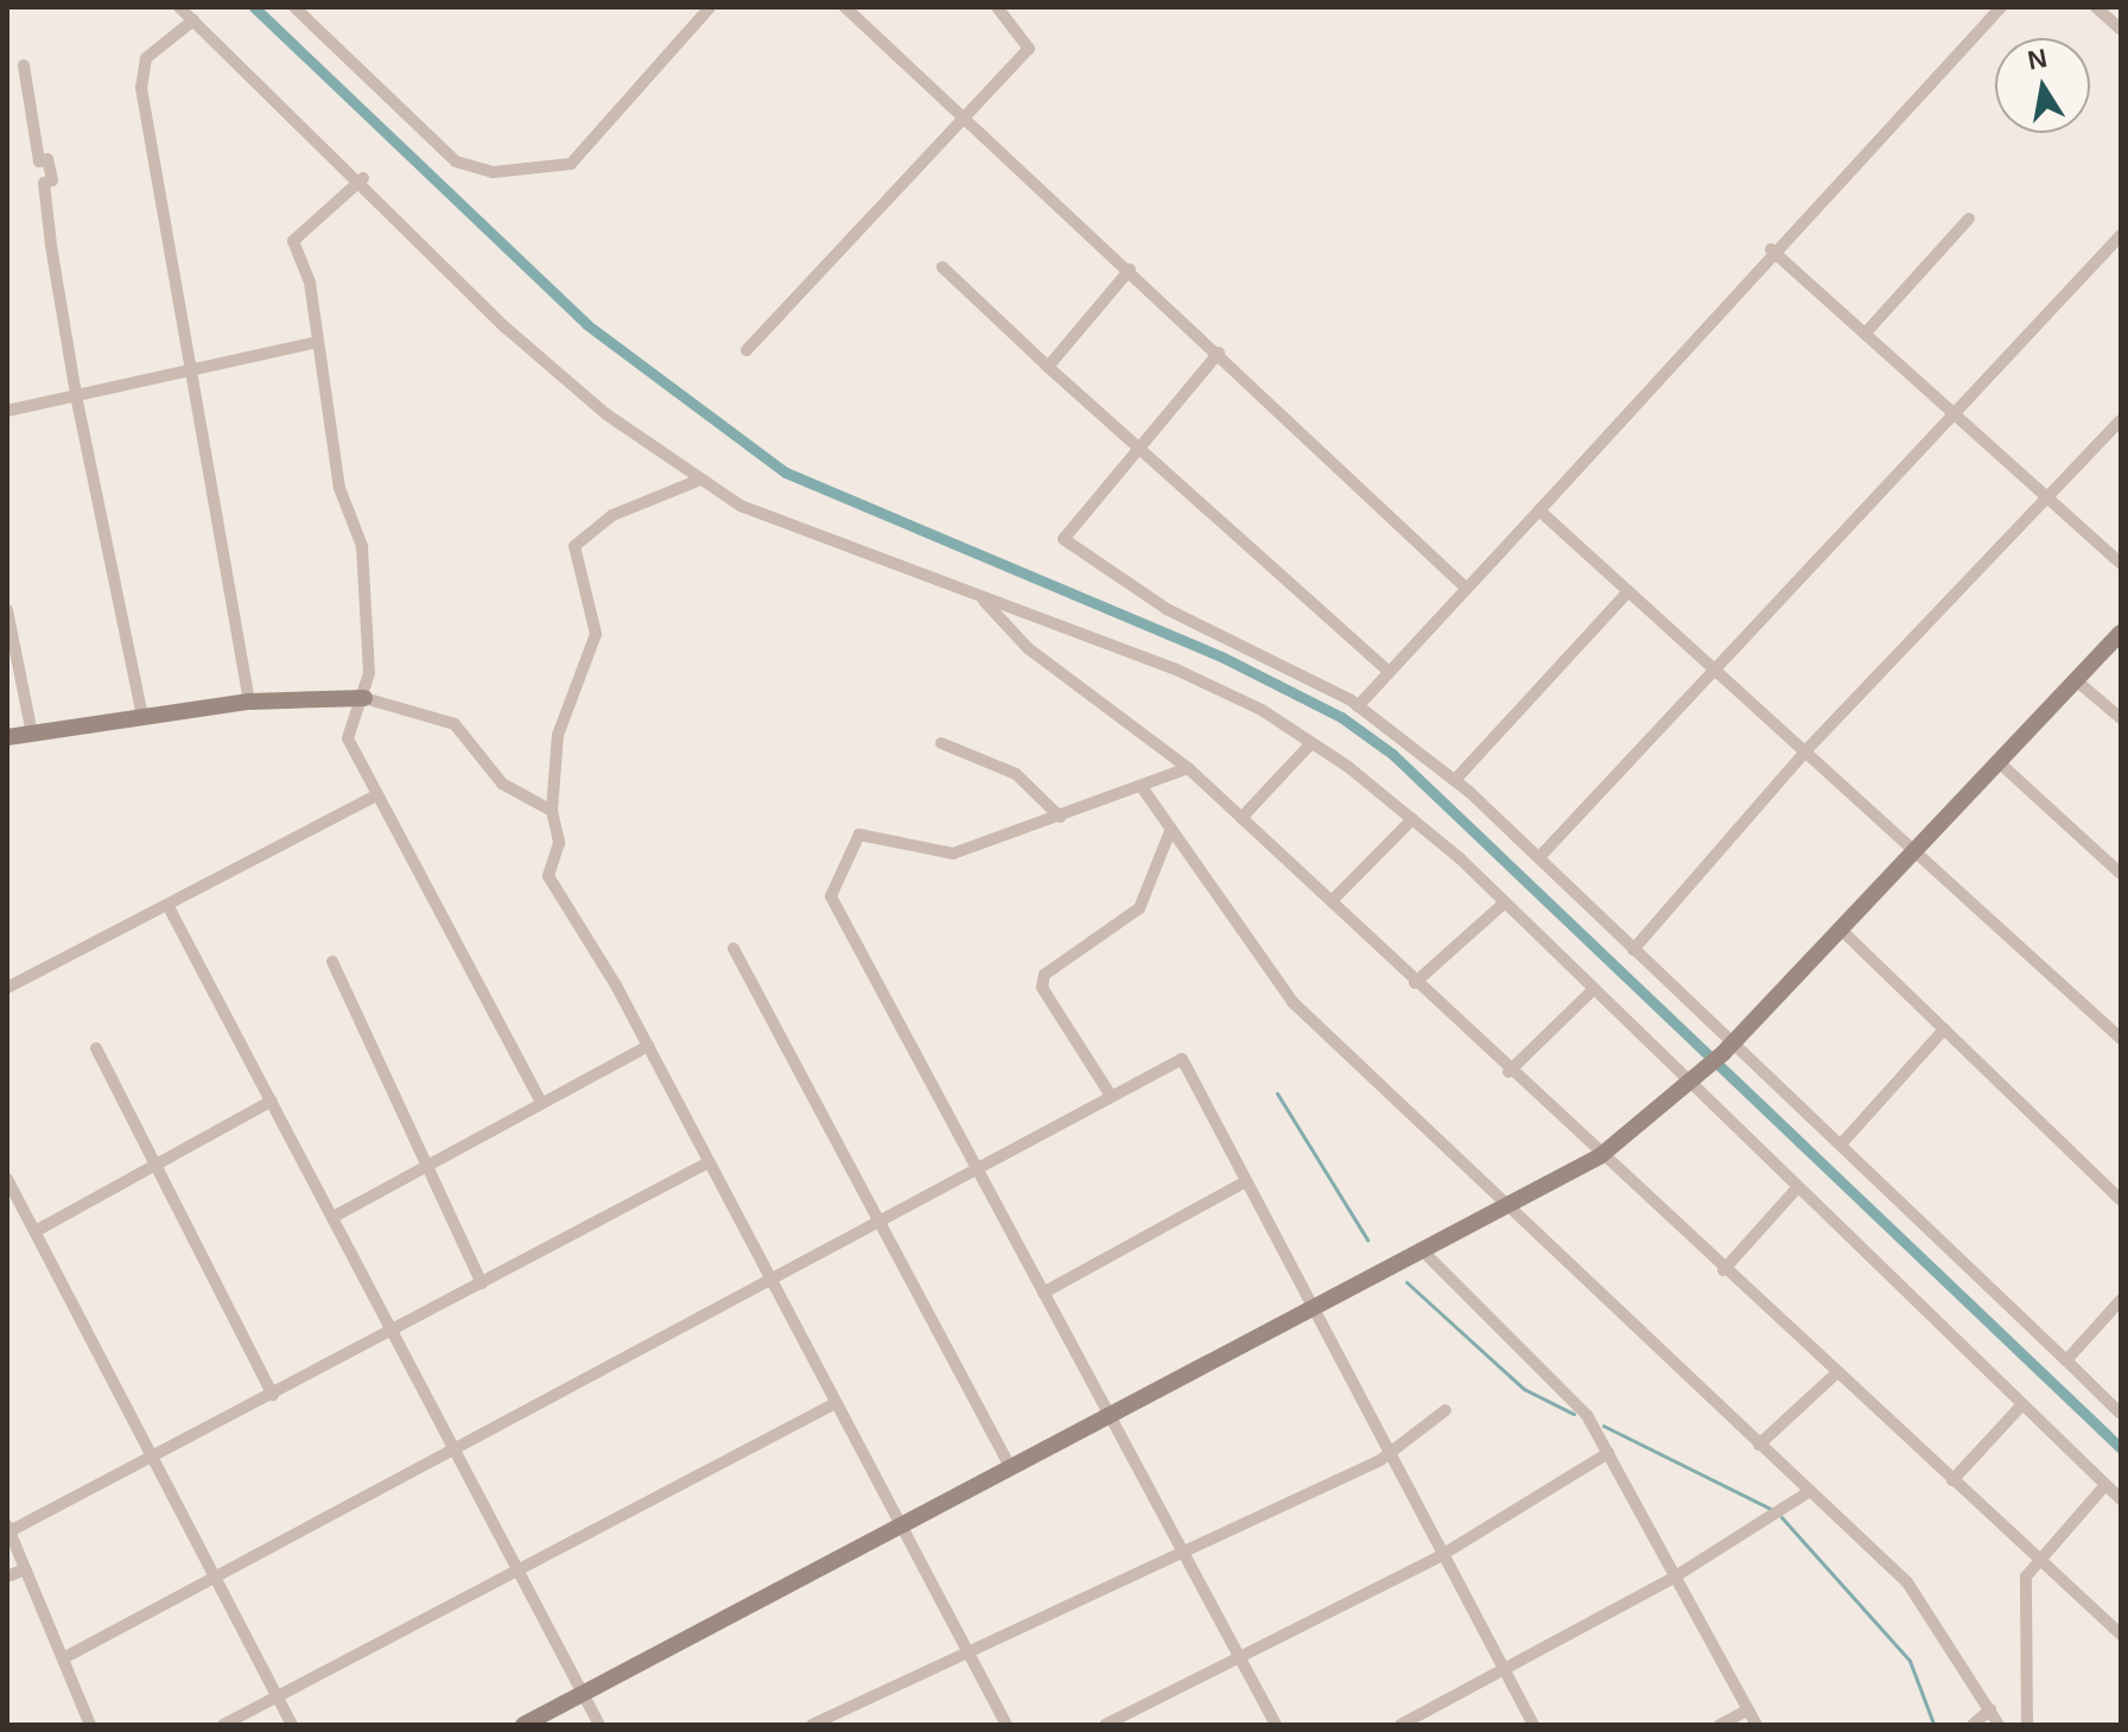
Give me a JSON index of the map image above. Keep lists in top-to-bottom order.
{
  "north": "top"
}
